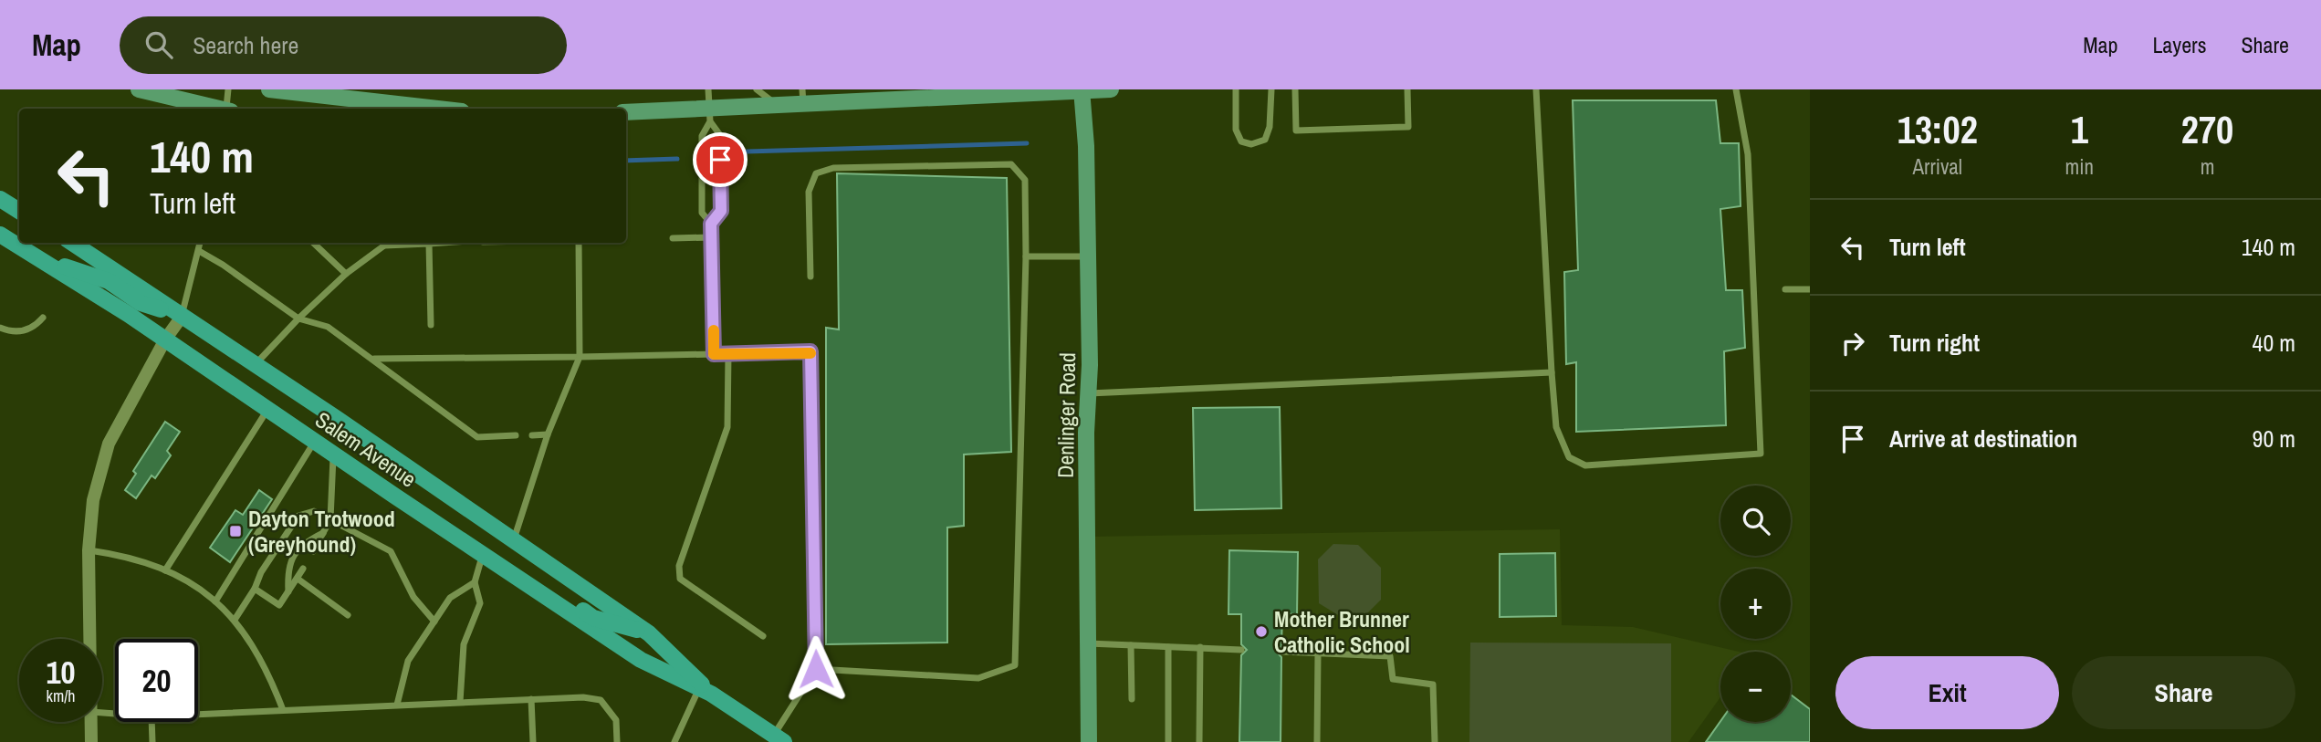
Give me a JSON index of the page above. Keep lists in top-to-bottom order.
{
  "streets": {
    "main road": ["Denlinger Road", "Salem Avenue"]
  },
  "places": {
    "transit": ["Dayton Trotwood (Greyhound)"],
    "other": ["Mother Brunner Catholic School"]
  },
  "page": {
    "header": "Map",
    "search": "Search here",
    "nav": ["Map", "Layers", "Share"],
    "eta": [
      "13:02",
      "Arrival",
      "1",
      "min",
      "270",
      "m"
    ],
    "turn": ["140 m", "Turn left"],
    "list": [
      {
        "name": "Turn left",
        "value": "140 m"
      },
      {
        "name": "Turn right",
        "value": "40 m"
      },
      {
        "name": "Arrive at destination",
        "value": "90 m"
      }
    ],
    "map_buttons": ["+", "−"],
    "speed": "10 km/h",
    "limit": "20",
    "buttons": ["Exit", "Share"]
  }
}
